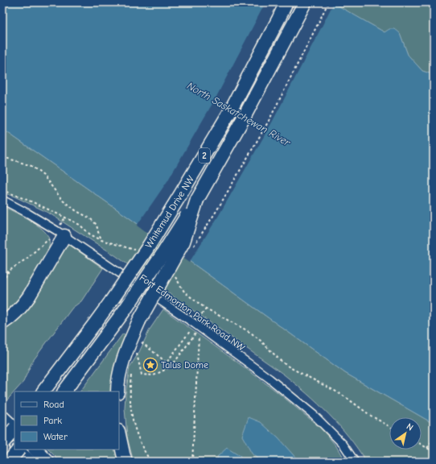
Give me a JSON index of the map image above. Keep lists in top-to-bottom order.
{
  "streets": {
    "highway": ["2", "Whitemud Drive NW"],
    "street": ["Fort Edmonton Park Road NW"]
  },
  "water": ["North Saskatchewan River"],
  "places": {
    "place": ["Talus Dome"]
  },
  "legend": ["Road", "Park", "Water"],
  "north": "top right"
}
